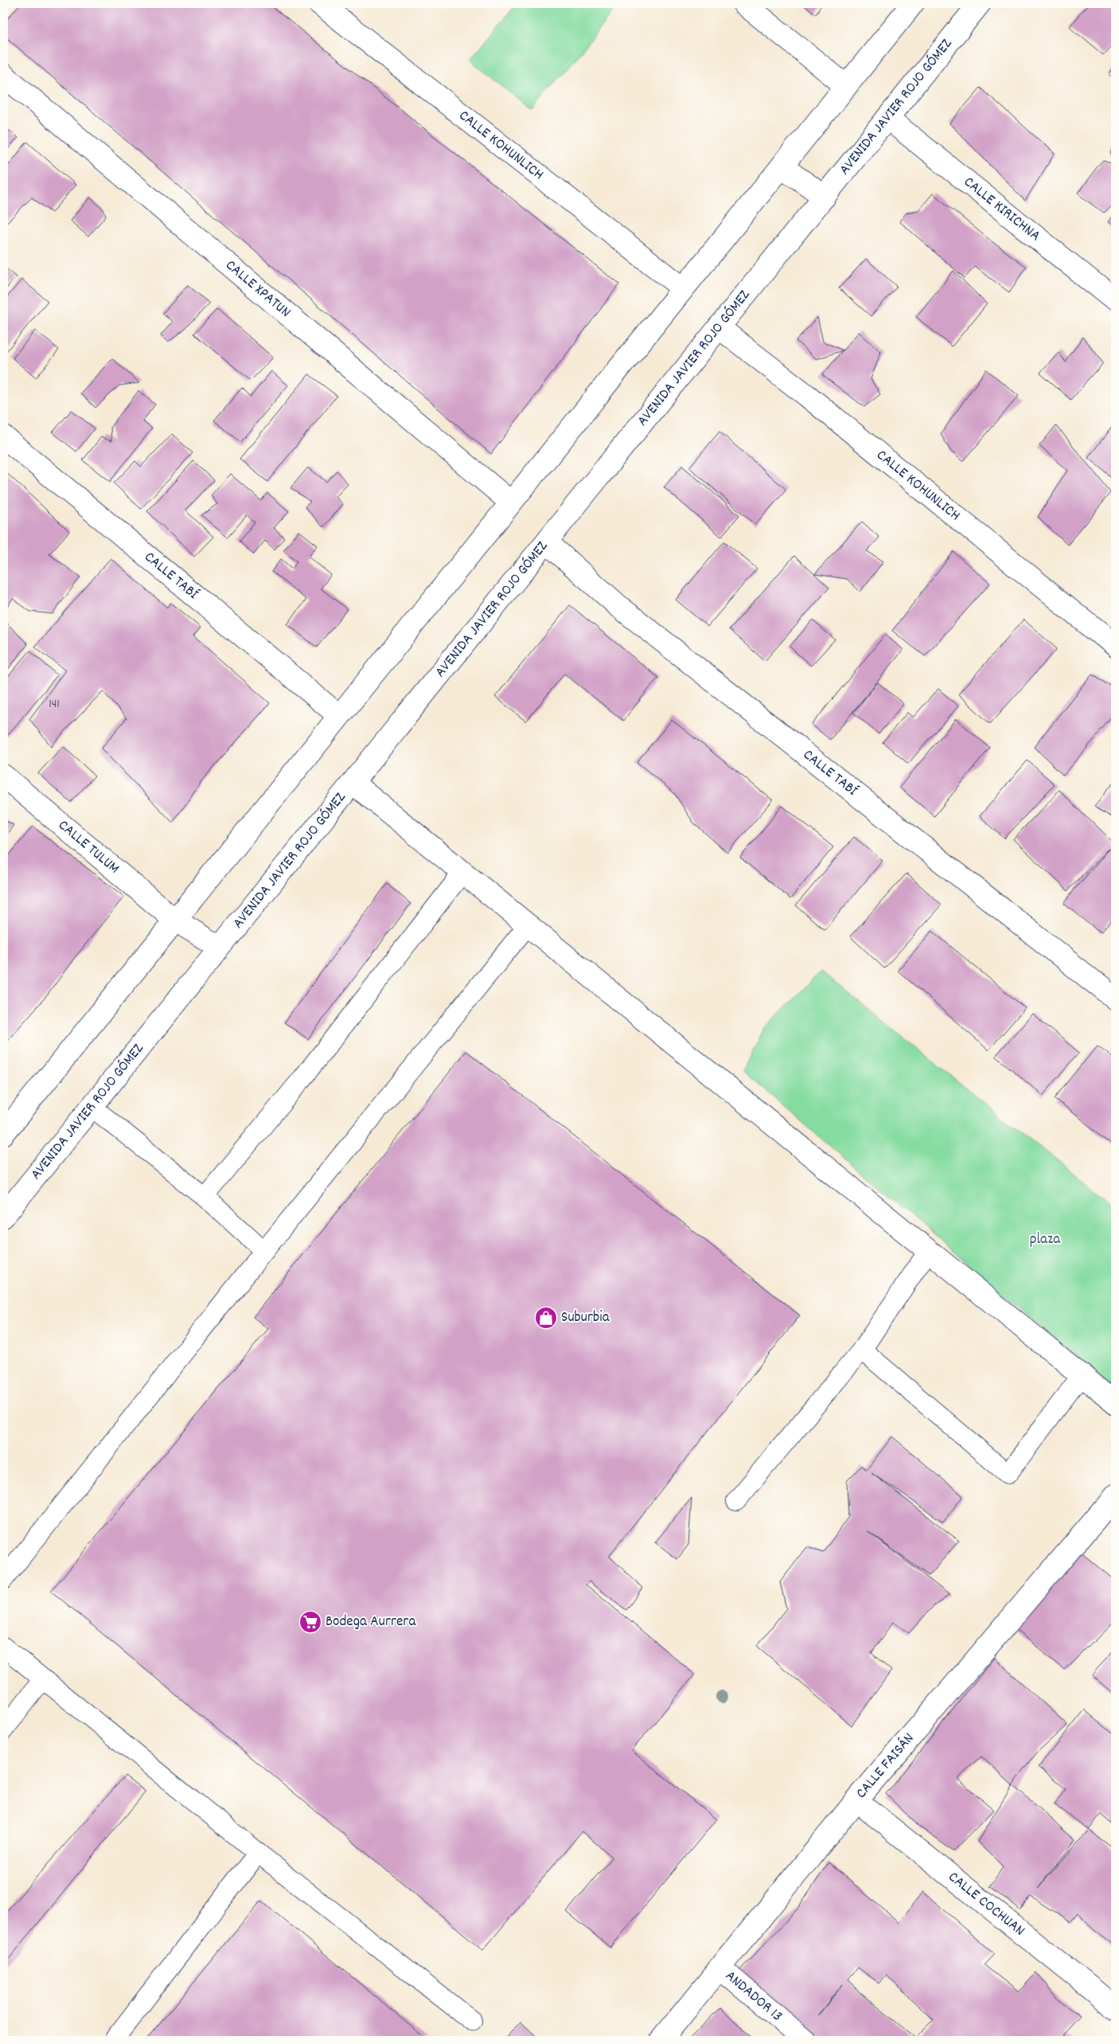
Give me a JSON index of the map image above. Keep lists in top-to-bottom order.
{
  "streets": {
    "street": [
      "AVENIDA JAVIER ROJO GÓMEZ",
      "CALLE KOHUNLICH",
      "CALLE KIRICHNA",
      "CALLE XPATUN",
      "CALLE TABÍ",
      "CALLE TULUM",
      "CALLE FAISÁN",
      "CALLE COCHUAN",
      "ANDADOR 13"
    ]
  },
  "crossings": [
    ["AVENIDA JAVIER ROJO GÓMEZ", "CALLE KOHUNLICH"],
    ["AVENIDA JAVIER ROJO GÓMEZ", "CALLE KIRICHNA"],
    ["AVENIDA JAVIER ROJO GÓMEZ", "CALLE TABÍ"],
    ["AVENIDA JAVIER ROJO GÓMEZ", "CALLE TULUM"],
    ["CALLE FAISÁN", "CALLE COCHUAN"],
    ["CALLE FAISÁN", "ANDADOR 13"]
  ],
  "parks": ["plaza"],
  "places": {
    "shop": ["Suburbia"],
    "supermarket": ["Bodega Aurrera"]
  },
  "house_numbers": ["141"]
}
